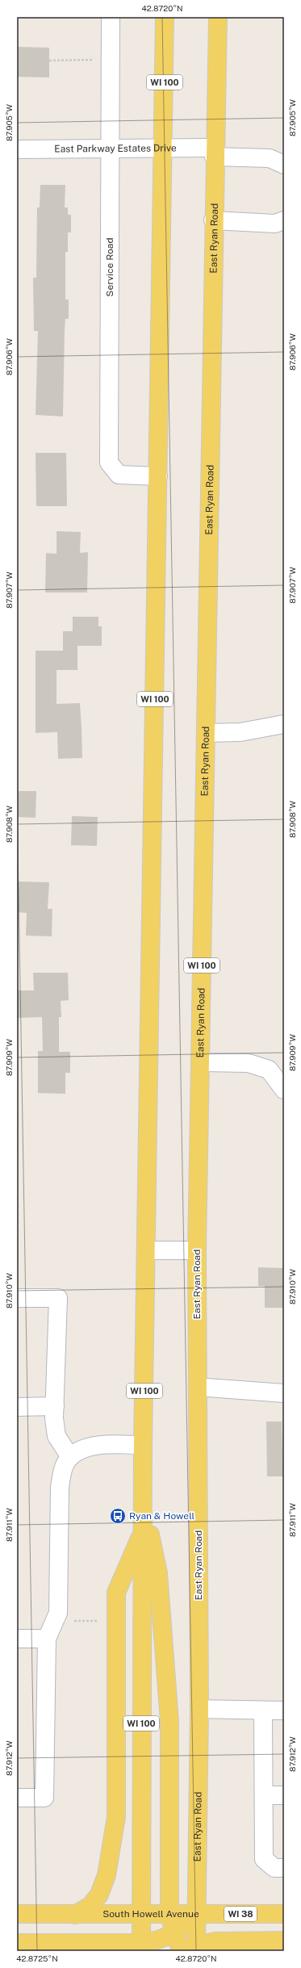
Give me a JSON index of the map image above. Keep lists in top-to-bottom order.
{
  "streets": {
    "main road": [
      "WI 100",
      "East Ryan Road",
      "WI 38",
      "South Howell Avenue"
    ],
    "street": ["East Parkway Estates Drive", "Service Road"]
  },
  "crossings": [
    ["WI 100", "East Parkway Estates Drive"],
    ["WI 100", "Service Road"],
    ["WI 100", "South Howell Avenue"],
    ["East Parkway Estates Drive", "East Ryan Road"],
    ["East Parkway Estates Drive", "Service Road"],
    ["East Ryan Road", "South Howell Avenue"]
  ],
  "places": {
    "bus stop": ["Ryan & Howell"]
  },
  "coordinates": [
    "42.8720°N",
    "87.905°W",
    "87.906°W",
    "87.907°W",
    "87.908°W",
    "87.909°W",
    "87.910°W",
    "87.911°W",
    "87.912°W",
    "42.8725°N"
  ]
}
